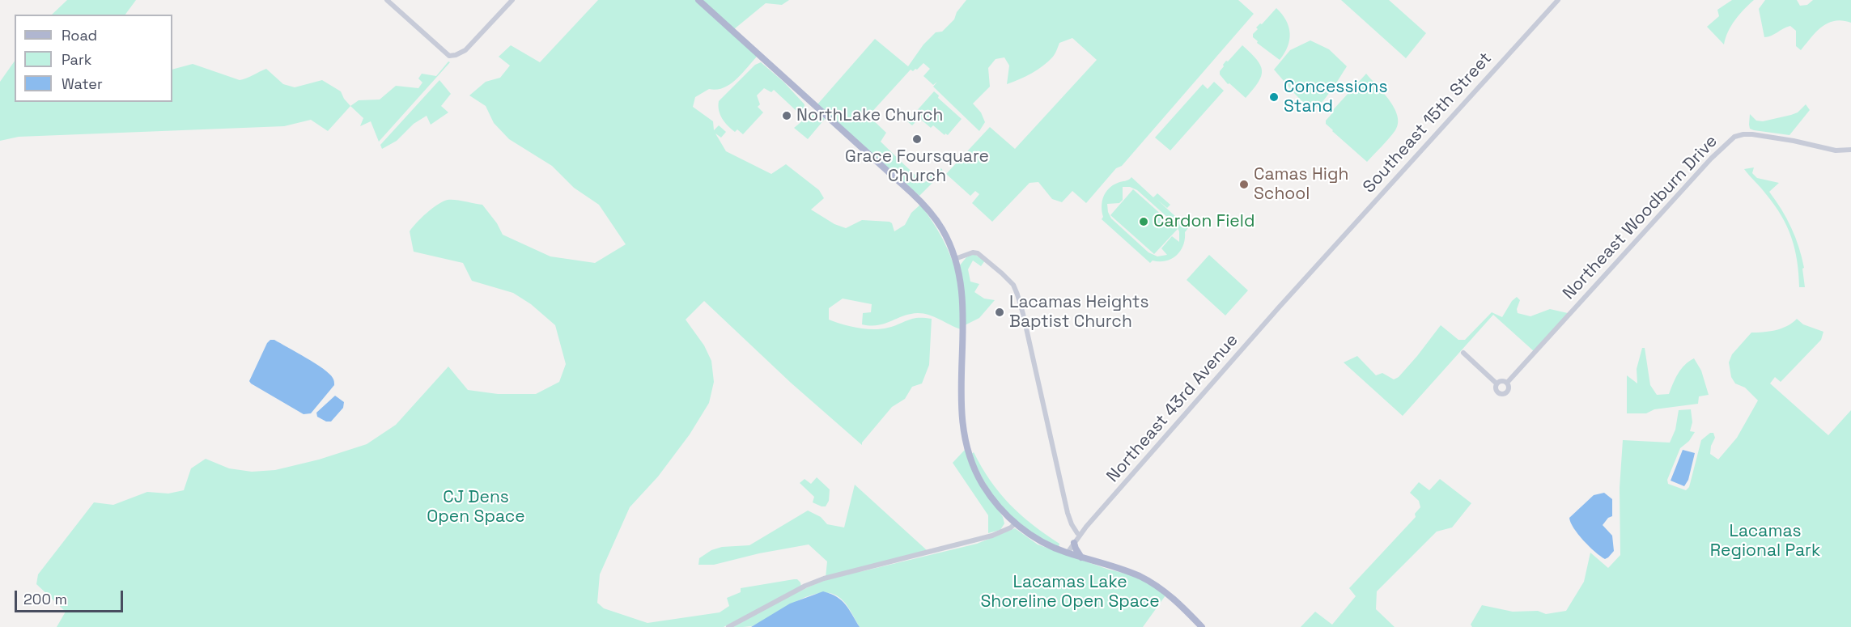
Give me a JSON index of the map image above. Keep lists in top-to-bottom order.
{
  "streets": {
    "street": ["Southeast 15th Street", "Northeast Woodburn Drive", "Northeast 43rd Avenue"]
  },
  "crossings": [
    ["Southeast 15th Street", "Northeast 43rd Avenue"]
  ],
  "parks": ["CJ Dens Open Space", "Lacamas Regional Park", "Lacamas Lake Shoreline Open Space"],
  "places": [
    "Concessions Stand",
    "NorthLake Church",
    "Grace Foursquare Church",
    "Camas High School",
    "Cardon Field",
    "Lacamas Heights Baptist Church"
  ],
  "legend": ["Road", "Park", "Water"],
  "scale_bar": "200 m"
}
